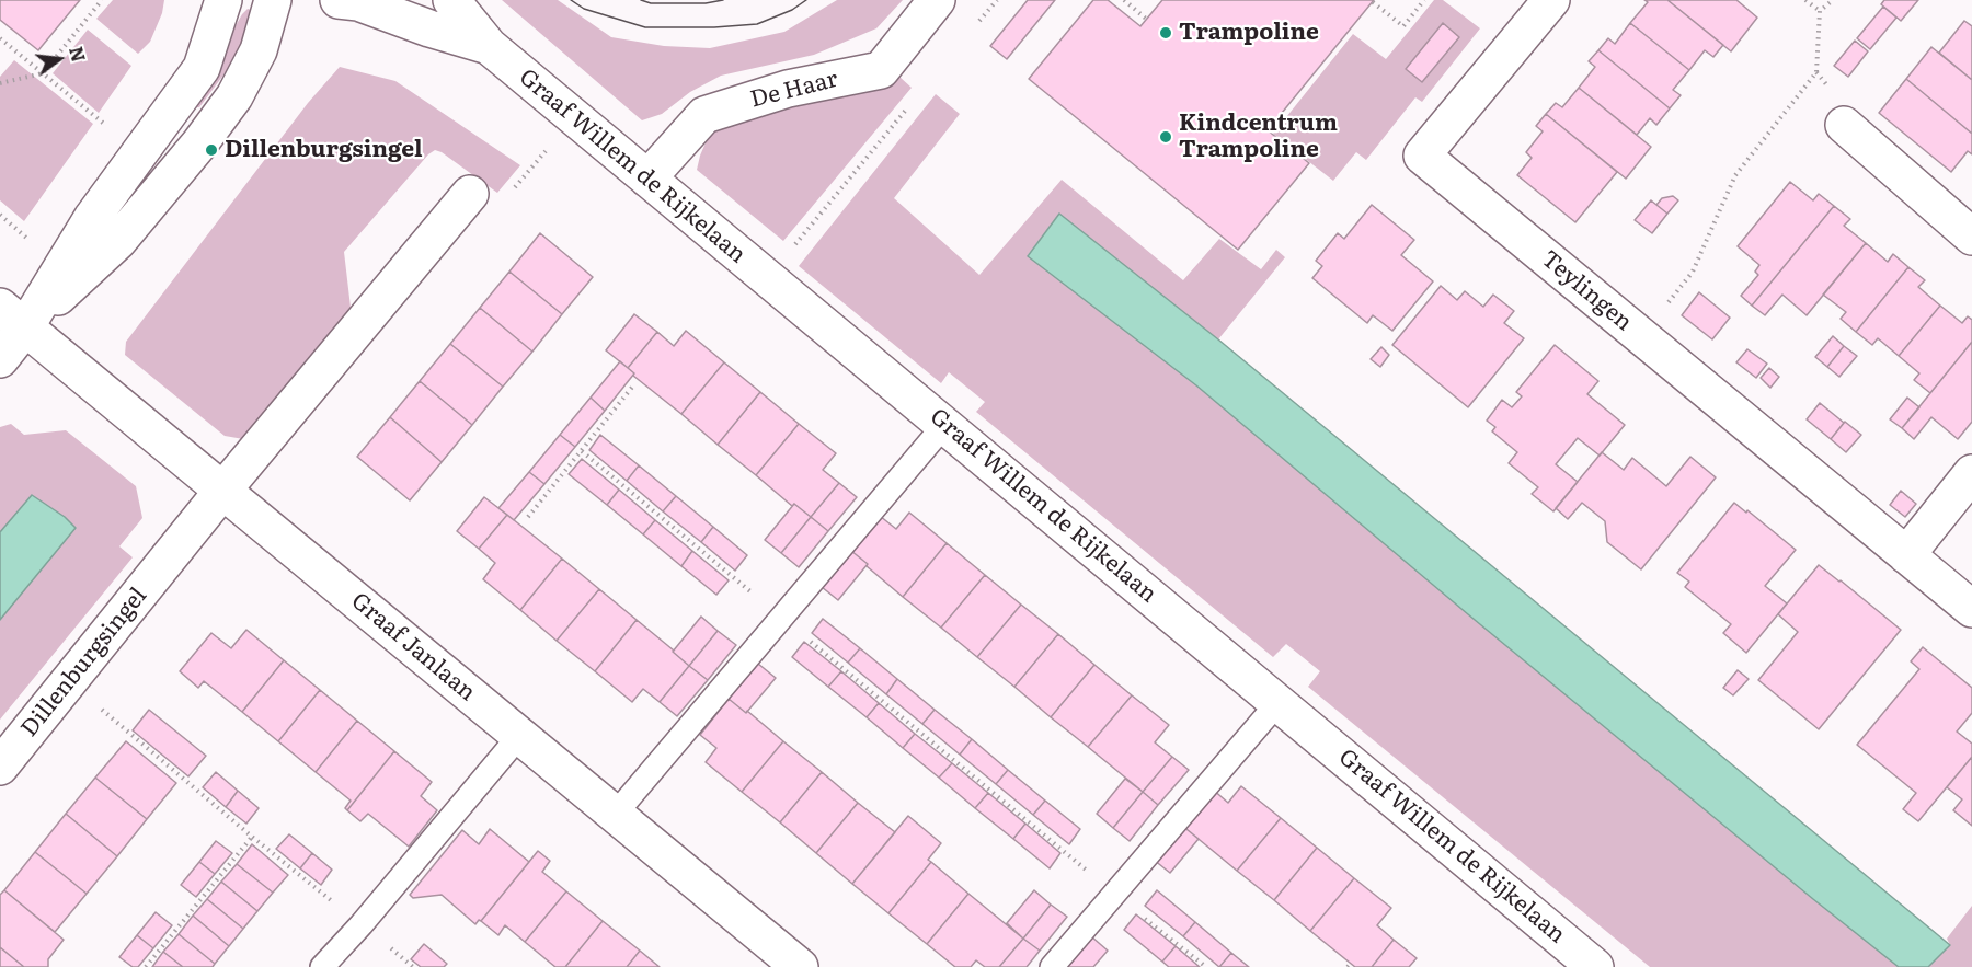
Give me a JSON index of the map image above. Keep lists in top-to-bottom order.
{
  "streets": {
    "street": [
      "De Haar",
      "Graaf Willem de Rijkelaan",
      "Teylingen",
      "Graaf Janlaan",
      "Dillenburgsingel"
    ]
  },
  "crossings": [
    ["De Haar", "Graaf Willem de Rijkelaan"],
    ["Graaf Janlaan", "Dillenburgsingel"]
  ],
  "places": ["Trampoline", "Kindcentrum Trampoline", "Dillenburgsingel"],
  "north": "right"
}
